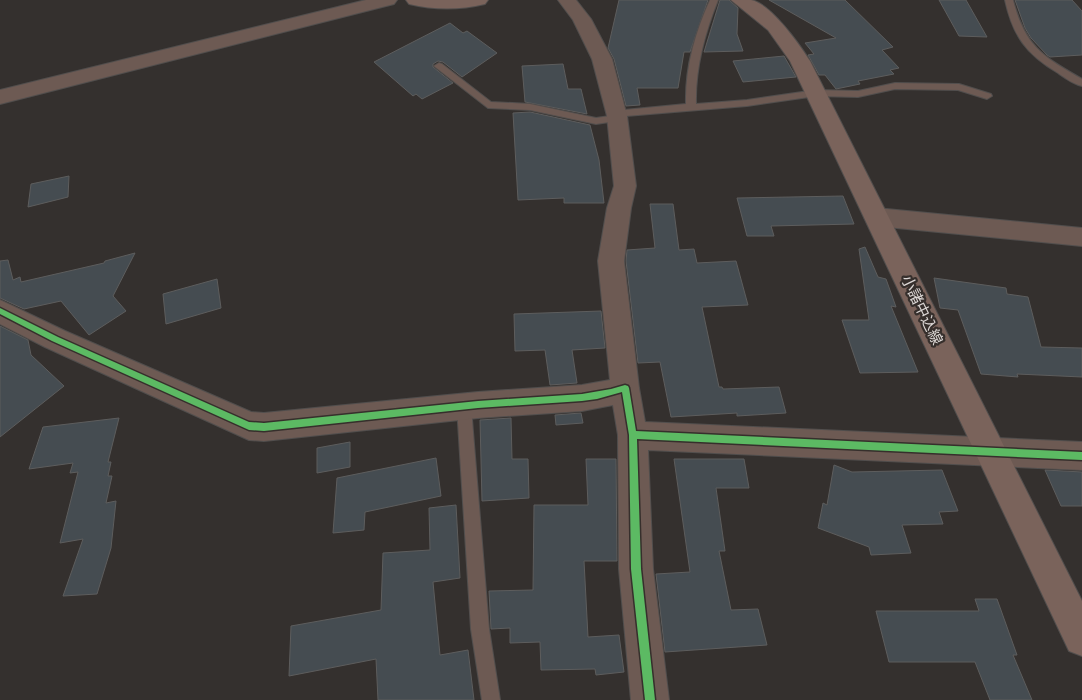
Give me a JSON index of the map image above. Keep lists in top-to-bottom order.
{
  "streets": {
    "main road": ["小諸中込線"]
  }
}
